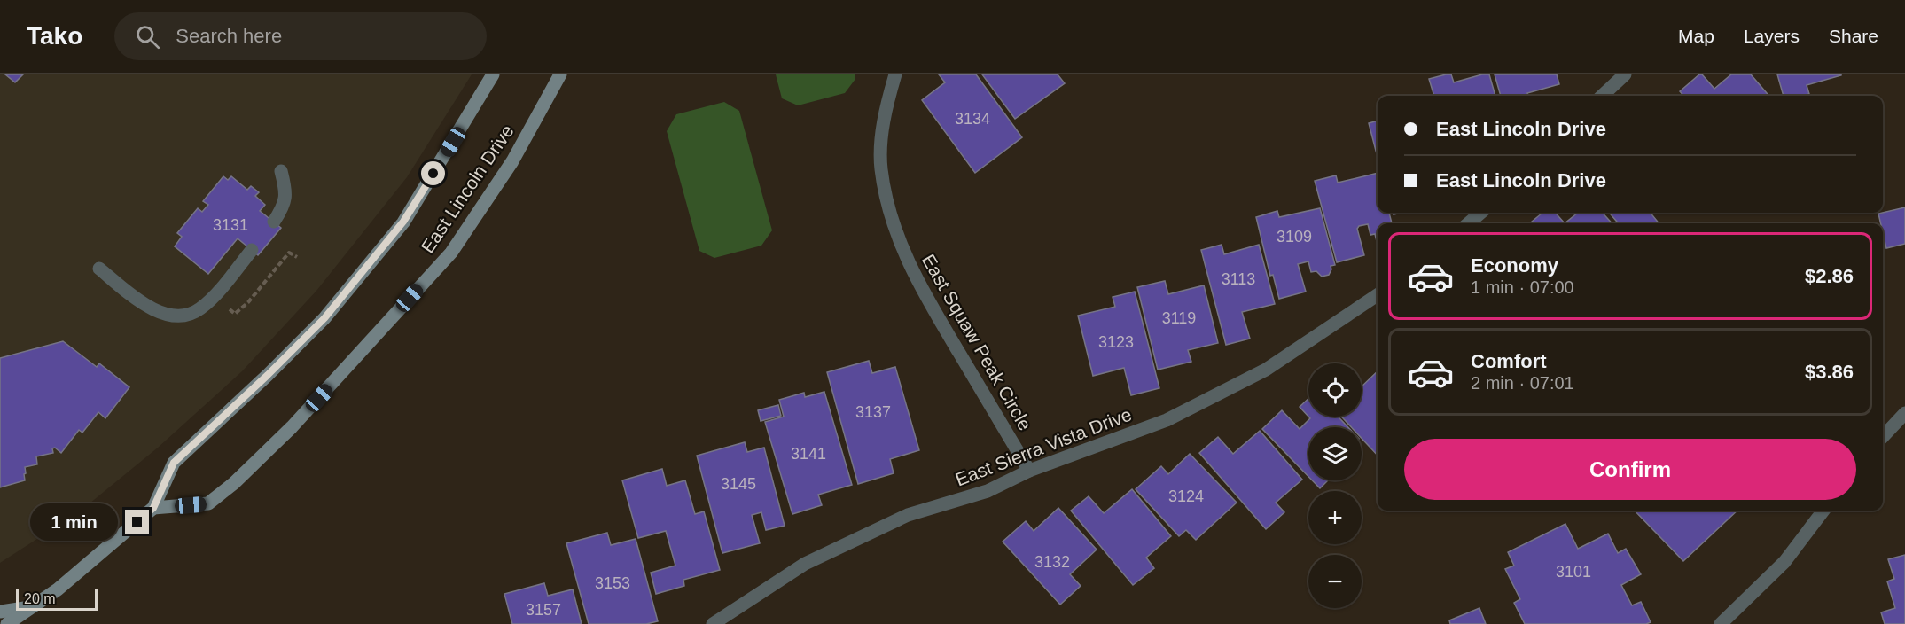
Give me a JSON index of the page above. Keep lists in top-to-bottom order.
{
  "streets": {
    "main road": ["East Lincoln Drive"],
    "street": ["East Squaw Peak Circle", "East Sierra Vista Drive"]
  },
  "crossings": [
    ["East Squaw Peak Circle", "East Sierra Vista Drive"]
  ],
  "house_numbers": [
    "3134",
    "3131",
    "3109",
    "3113",
    "3119",
    "3123",
    "3137",
    "3141",
    "3145",
    "3124",
    "3132",
    "3101",
    "3153",
    "3157"
  ],
  "scale_bar": "20 m",
  "page": {
    "header": "Tako",
    "search": "Search here",
    "nav": ["Map", "Layers", "Share"],
    "banner": ["East Lincoln Drive", "East Lincoln Drive"],
    "list": [
      {
        "name": "Economy",
        "note": "1 min · 07:00",
        "value": "$2.86"
      },
      {
        "name": "Comfort",
        "note": "2 min · 07:01",
        "value": "$3.86"
      }
    ],
    "map_buttons": ["+", "−"],
    "buttons": "Confirm",
    "bubble": "1 min",
    "scale": "20 m"
  }
}
